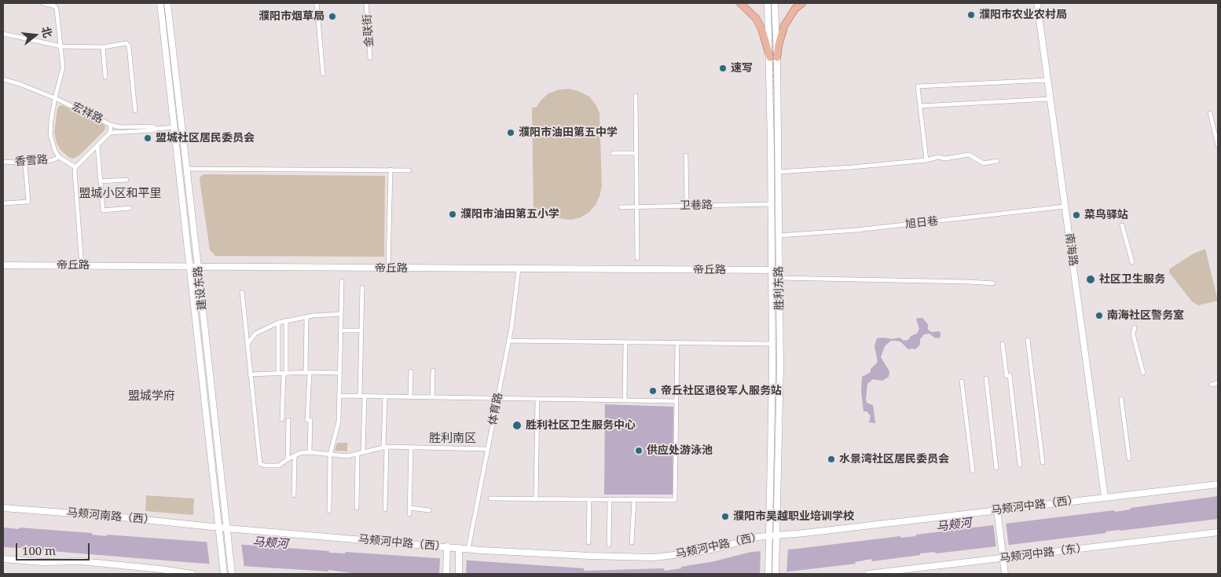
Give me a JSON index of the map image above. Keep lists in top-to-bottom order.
{
  "streets": {
    "street": [
      "金联街",
      "宏祥路",
      "香雪路",
      "卫巷路",
      "旭日巷",
      "南海路",
      "帝丘路",
      "建设东路",
      "胜利东路",
      "体育路",
      "马颊河中路（西）",
      "马颊河南路（西）",
      "马颊河中路（东）"
    ]
  },
  "crossings": [
    ["宏祥路", "建设东路"],
    ["卫巷路", "胜利东路"],
    ["旭日巷", "南海路"],
    ["旭日巷", "胜利东路"],
    ["南海路", "马颊河中路（西）"],
    ["帝丘路", "建设东路"],
    ["帝丘路", "胜利东路"],
    ["帝丘路", "体育路"],
    ["建设东路", "马颊河中路（西）"],
    ["建设东路", "马颊河南路（西）"],
    ["胜利东路", "马颊河中路（西）"],
    ["体育路", "马颊河中路（西）"],
    ["马颊河中路（西）", "马颊河南路（西）"]
  ],
  "districts": ["盟城小区和平里", "盟城学府", "胜利南区"],
  "water": ["马颊河"],
  "places": [
    "濮阳市农业农村局",
    "濮阳市烟草局",
    "速写",
    "濮阳市油田第五中学",
    "盟城社区居民委员会",
    "濮阳市油田第五小学",
    "菜鸟驿站",
    "社区卫生服务",
    "南海社区警务室",
    "帝丘社区退役军人服务站",
    "胜利社区卫生服务中心",
    "供应处游泳池",
    "水景湾社区居民委员会",
    "濮阳市吴越职业培训学校"
  ],
  "scale_bar": "100 m",
  "north": "right"
}
